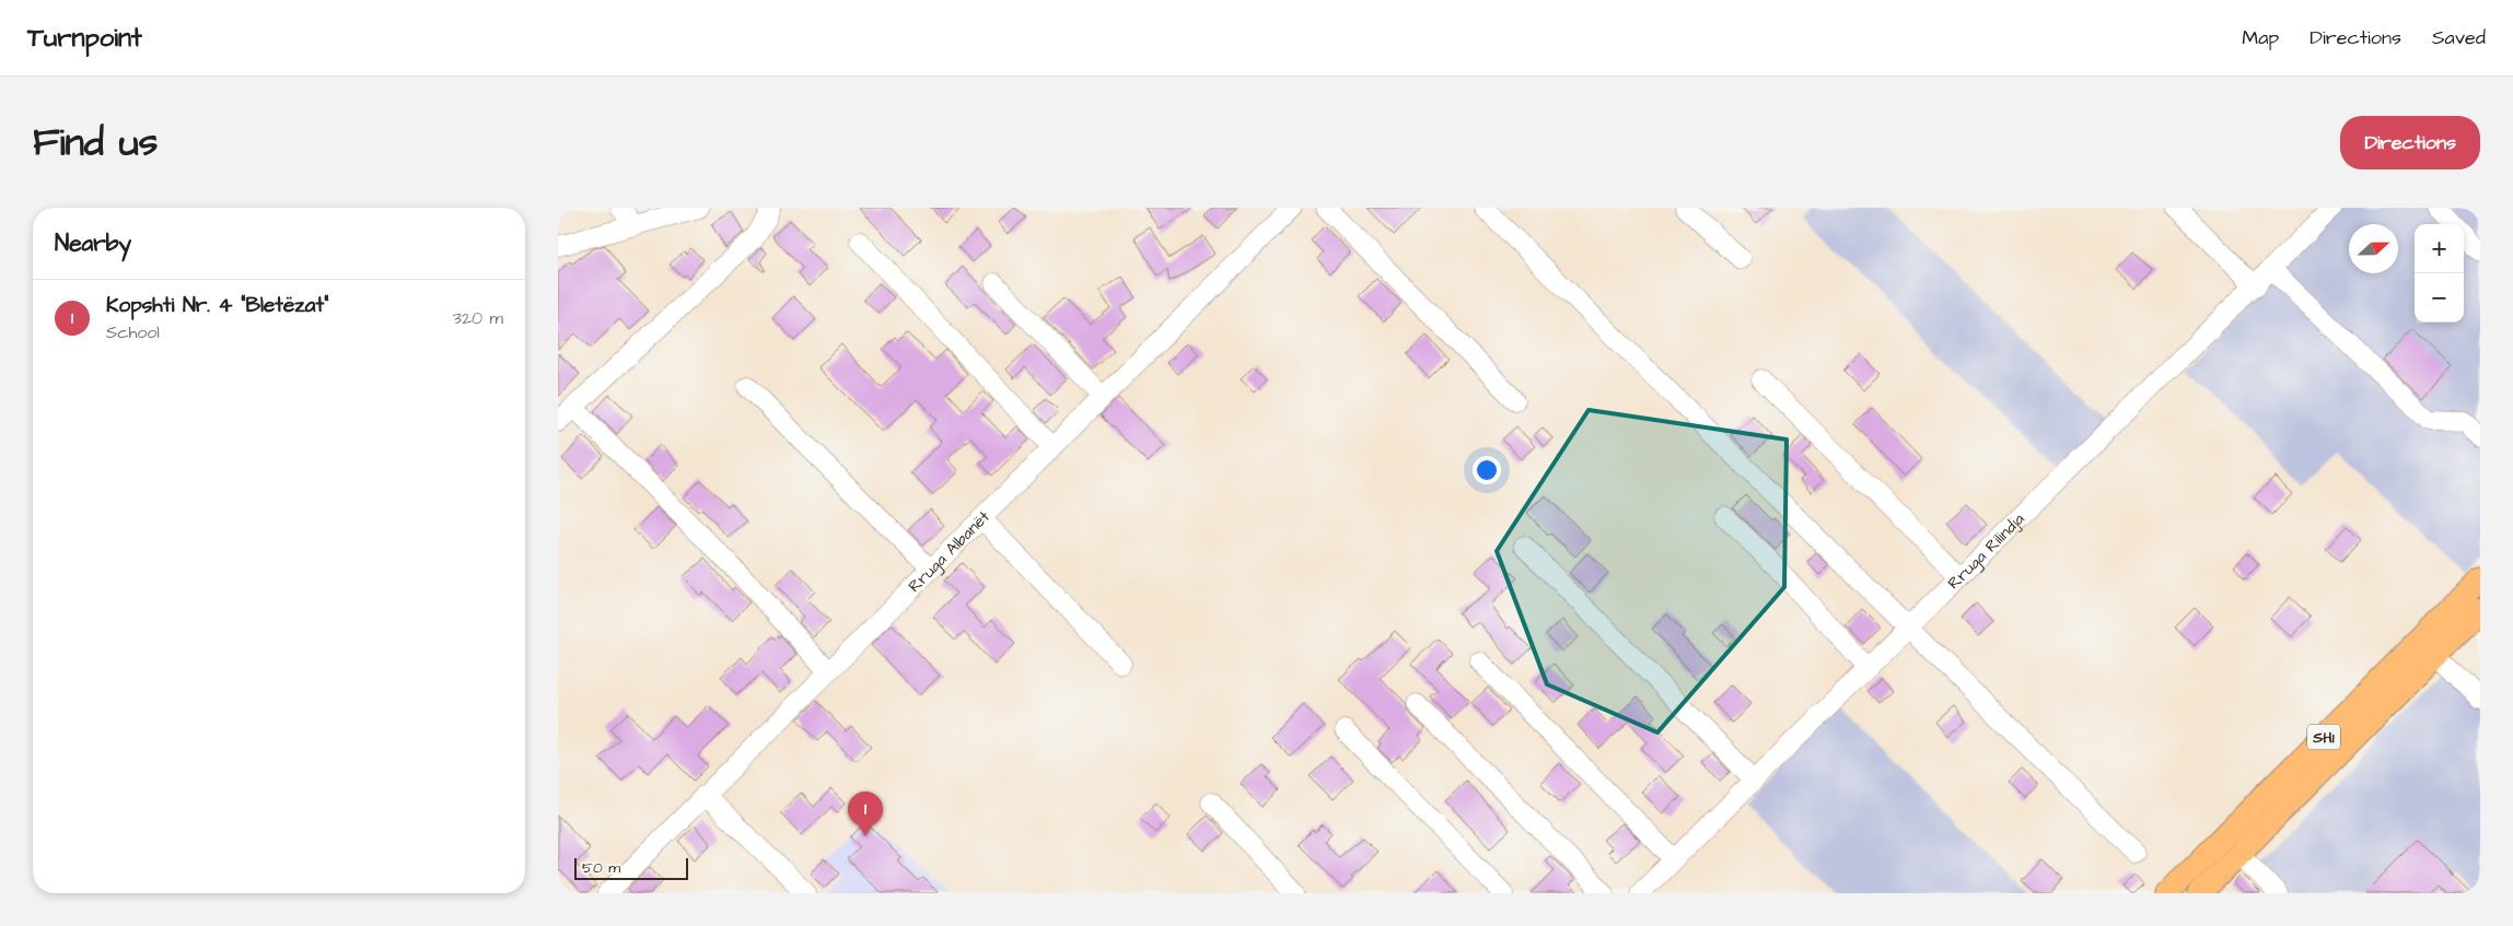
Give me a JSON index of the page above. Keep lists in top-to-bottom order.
{
  "streets": {
    "main road": ["SH1"],
    "street": ["Rruga Albanët", "Rruga Rilindja"]
  },
  "scale_bar": "50 m",
  "north": "right",
  "page": {
    "header": "Turnpoint",
    "nav": ["Map", "Directions", "Saved"],
    "title": "Find us",
    "buttons": "Directions",
    "heading": "Nearby",
    "map_buttons": ["+", "−"],
    "list": [
      {
        "mark": "1",
        "name": "Kopshti Nr. 4 \"Bletëzat\"",
        "note": "School",
        "value": "320 m"
      }
    ],
    "pins": "1",
    "scale": "50 m"
  }
}
